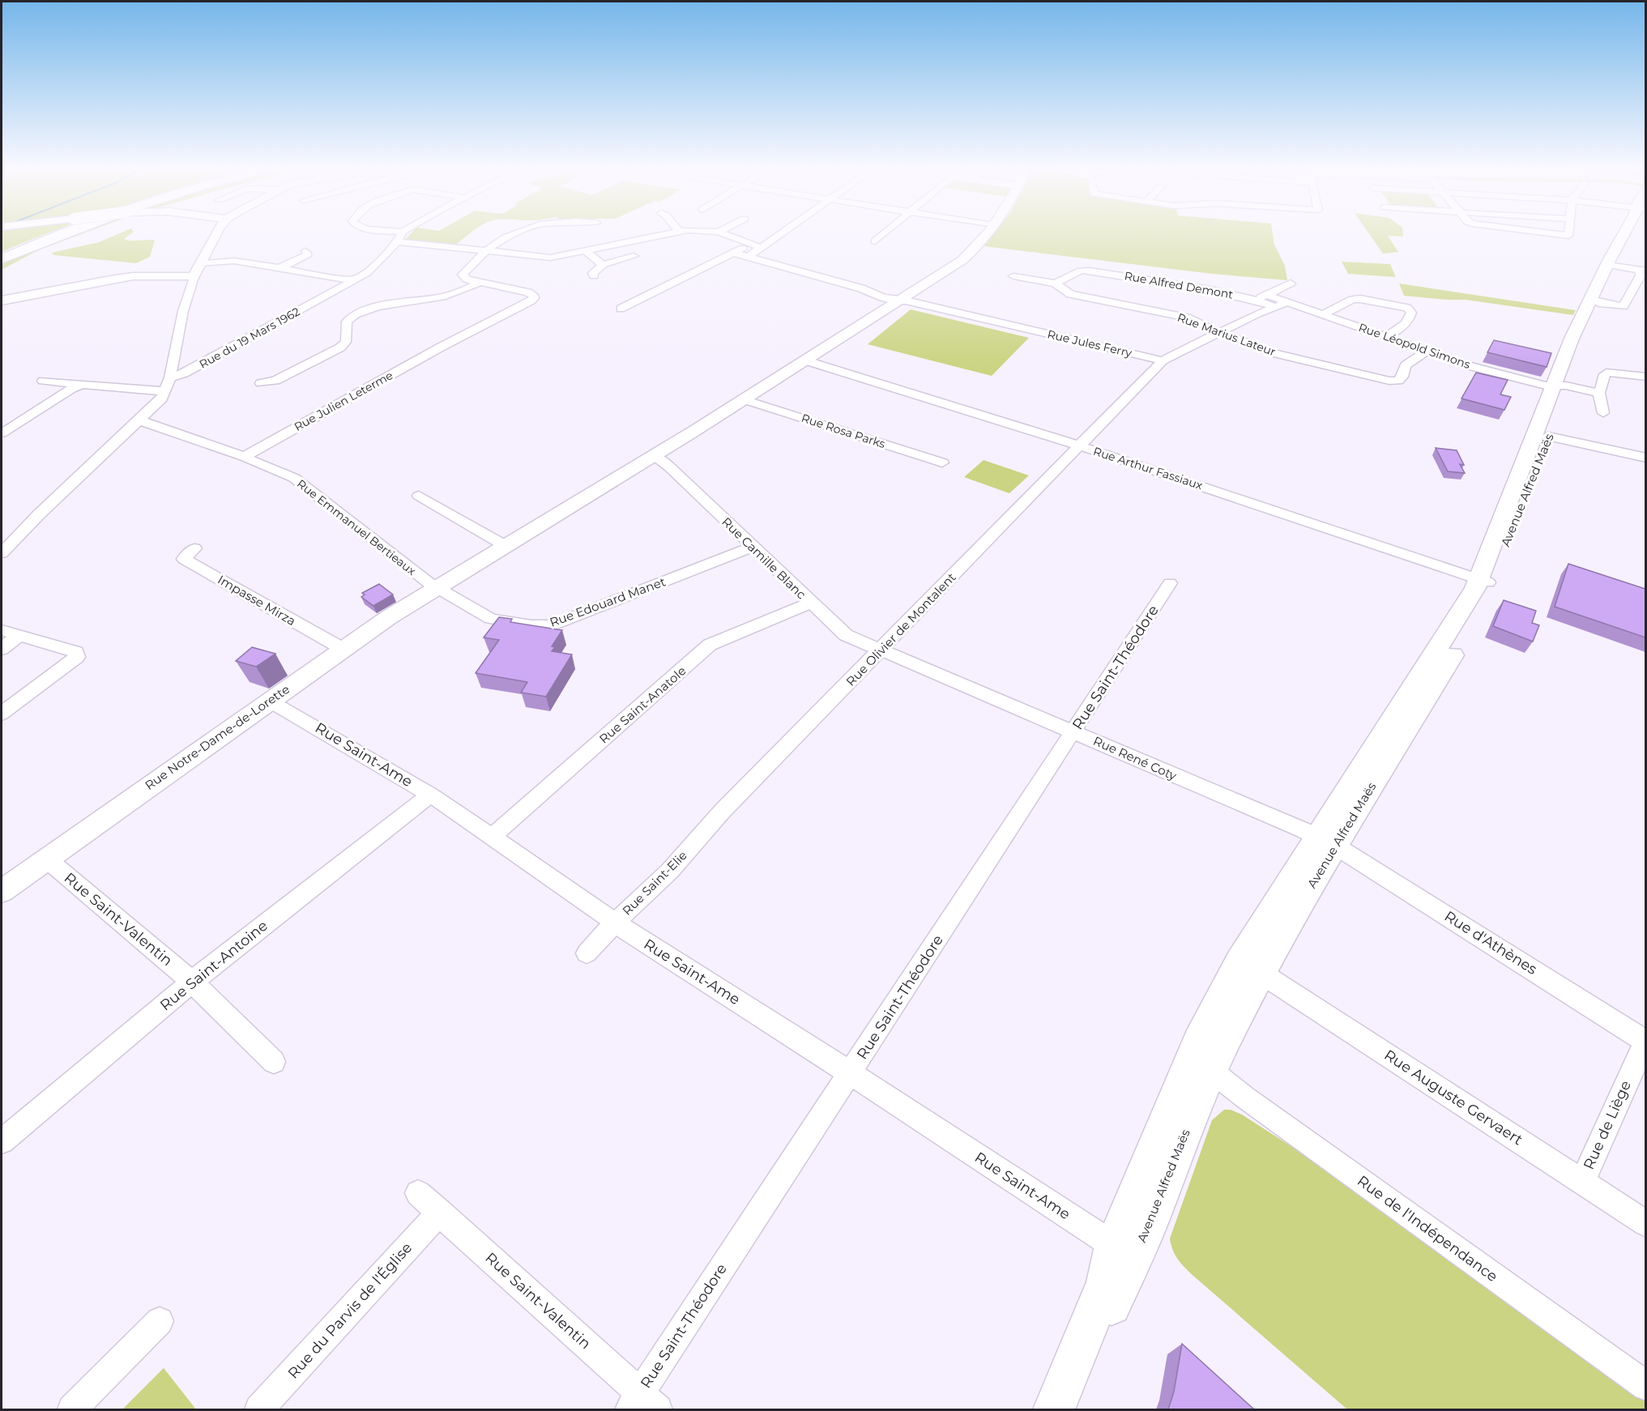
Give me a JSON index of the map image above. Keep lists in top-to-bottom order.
{
  "streets": {
    "main road": ["Avenue Alfred Maës"],
    "street": [
      "Rue Alfred Demont",
      "Rue Marius Lateur",
      "Rue du 19 Mars 1962",
      "Rue Jules Ferry",
      "Rue Léopold Simons",
      "Rue Julien Leterme",
      "Rue Rosa Parks",
      "Rue Arthur Fassiaux",
      "Rue Emmanuel Bertieaux",
      "Rue Camille Blanc",
      "Impasse Mirza",
      "Rue Edouard Manet",
      "Rue Olivier de Montalent",
      "Rue Saint-Théodore",
      "Rue Saint-Anatole",
      "Rue Notre-Dame-de-Lorette",
      "Rue Saint-Ame",
      "Rue René Coty",
      "Rue Saint-Elie",
      "Rue Saint-Valentin",
      "Rue d'Athènes",
      "Rue Saint-Antoine",
      "Rue Auguste Gervaert",
      "Rue de Liège",
      "Rue de l'Indépendance",
      "Rue du Parvis de l'Église"
    ]
  },
  "crossings": [
    ["Rue Alfred Demont", "Rue Marius Lateur"],
    ["Rue Alfred Demont", "Rue Léopold Simons"],
    ["Rue Marius Lateur", "Rue Léopold Simons"],
    ["Rue Jules Ferry", "Rue Notre-Dame-de-Lorette"],
    ["Rue Léopold Simons", "Avenue Alfred Maës"],
    ["Rue Julien Leterme", "Rue Emmanuel Bertieaux"],
    ["Rue Rosa Parks", "Rue Notre-Dame-de-Lorette"],
    ["Rue Arthur Fassiaux", "Avenue Alfred Maës"],
    ["Rue Arthur Fassiaux", "Rue Olivier de Montalent"],
    ["Rue Arthur Fassiaux", "Rue Notre-Dame-de-Lorette"],
    ["Avenue Alfred Maës", "Rue Saint-Ame"],
    ["Avenue Alfred Maës", "Rue René Coty"],
    ["Avenue Alfred Maës", "Rue d'Athènes"],
    ["Avenue Alfred Maës", "Rue Auguste Gervaert"],
    ["Avenue Alfred Maës", "Rue de l'Indépendance"],
    ["Rue Emmanuel Bertieaux", "Rue Edouard Manet"],
    ["Rue Emmanuel Bertieaux", "Rue Notre-Dame-de-Lorette"],
    ["Rue Camille Blanc", "Rue Edouard Manet"],
    ["Rue Camille Blanc", "Rue Olivier de Montalent"],
    ["Rue Camille Blanc", "Rue Saint-Anatole"],
    ["Rue Camille Blanc", "Rue Notre-Dame-de-Lorette"],
    ["Rue Camille Blanc", "Rue René Coty"],
    ["Impasse Mirza", "Rue Notre-Dame-de-Lorette"],
    ["Rue Edouard Manet", "Rue Notre-Dame-de-Lorette"],
    ["Rue Olivier de Montalent", "Rue René Coty"],
    ["Rue Olivier de Montalent", "Rue Saint-Elie"],
    ["Rue Saint-Théodore", "Rue Saint-Ame"],
    ["Rue Saint-Théodore", "Rue René Coty"],
    ["Rue Saint-Théodore", "Rue Saint-Valentin"],
    ["Rue Saint-Anatole", "Rue Saint-Ame"],
    ["Rue Notre-Dame-de-Lorette", "Rue Saint-Ame"],
    ["Rue Notre-Dame-de-Lorette", "Rue Saint-Valentin"],
    ["Rue Saint-Ame", "Rue Saint-Elie"],
    ["Rue Saint-Ame", "Rue Saint-Antoine"],
    ["Rue René Coty", "Rue d'Athènes"],
    ["Rue Saint-Valentin", "Rue Saint-Antoine"],
    ["Rue Saint-Valentin", "Rue du Parvis de l'Église"],
    ["Rue d'Athènes", "Rue de Liège"],
    ["Rue Auguste Gervaert", "Rue de Liège"]
  ]
}
